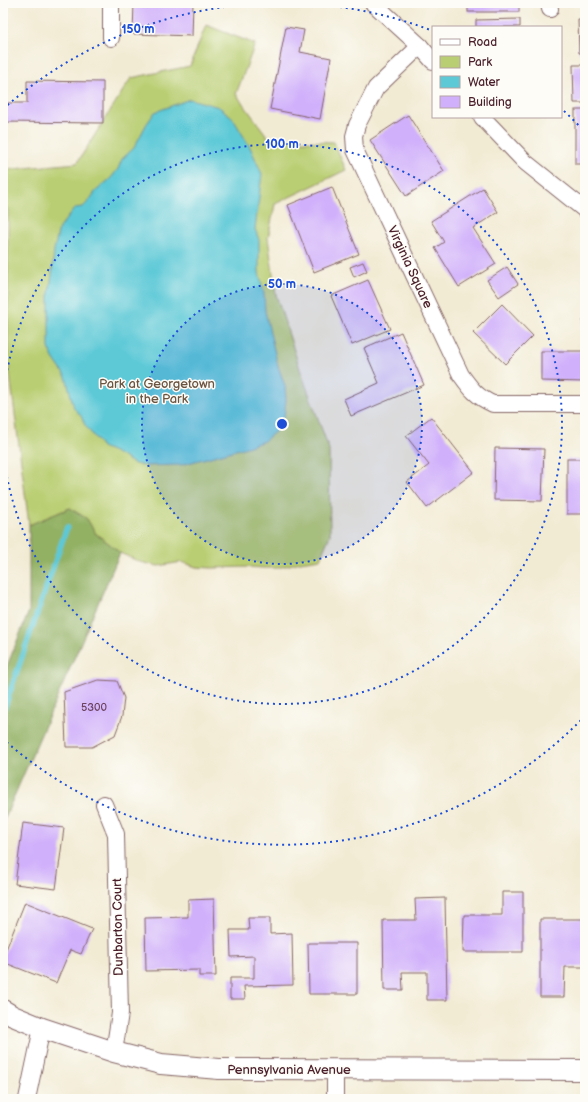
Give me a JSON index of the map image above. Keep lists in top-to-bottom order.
{
  "streets": {
    "street": ["Virginia Square", "Dunbarton Court", "Pennsylvania Avenue"]
  },
  "crossings": [
    ["Dunbarton Court", "Pennsylvania Avenue"]
  ],
  "parks": ["Park at Georgetown in the Park"],
  "house_numbers": ["5300"],
  "legend": [
    "Road",
    "Park",
    "Water",
    "Building"
  ],
  "rings": ["150 m", "100 m", "50 m"]
}
